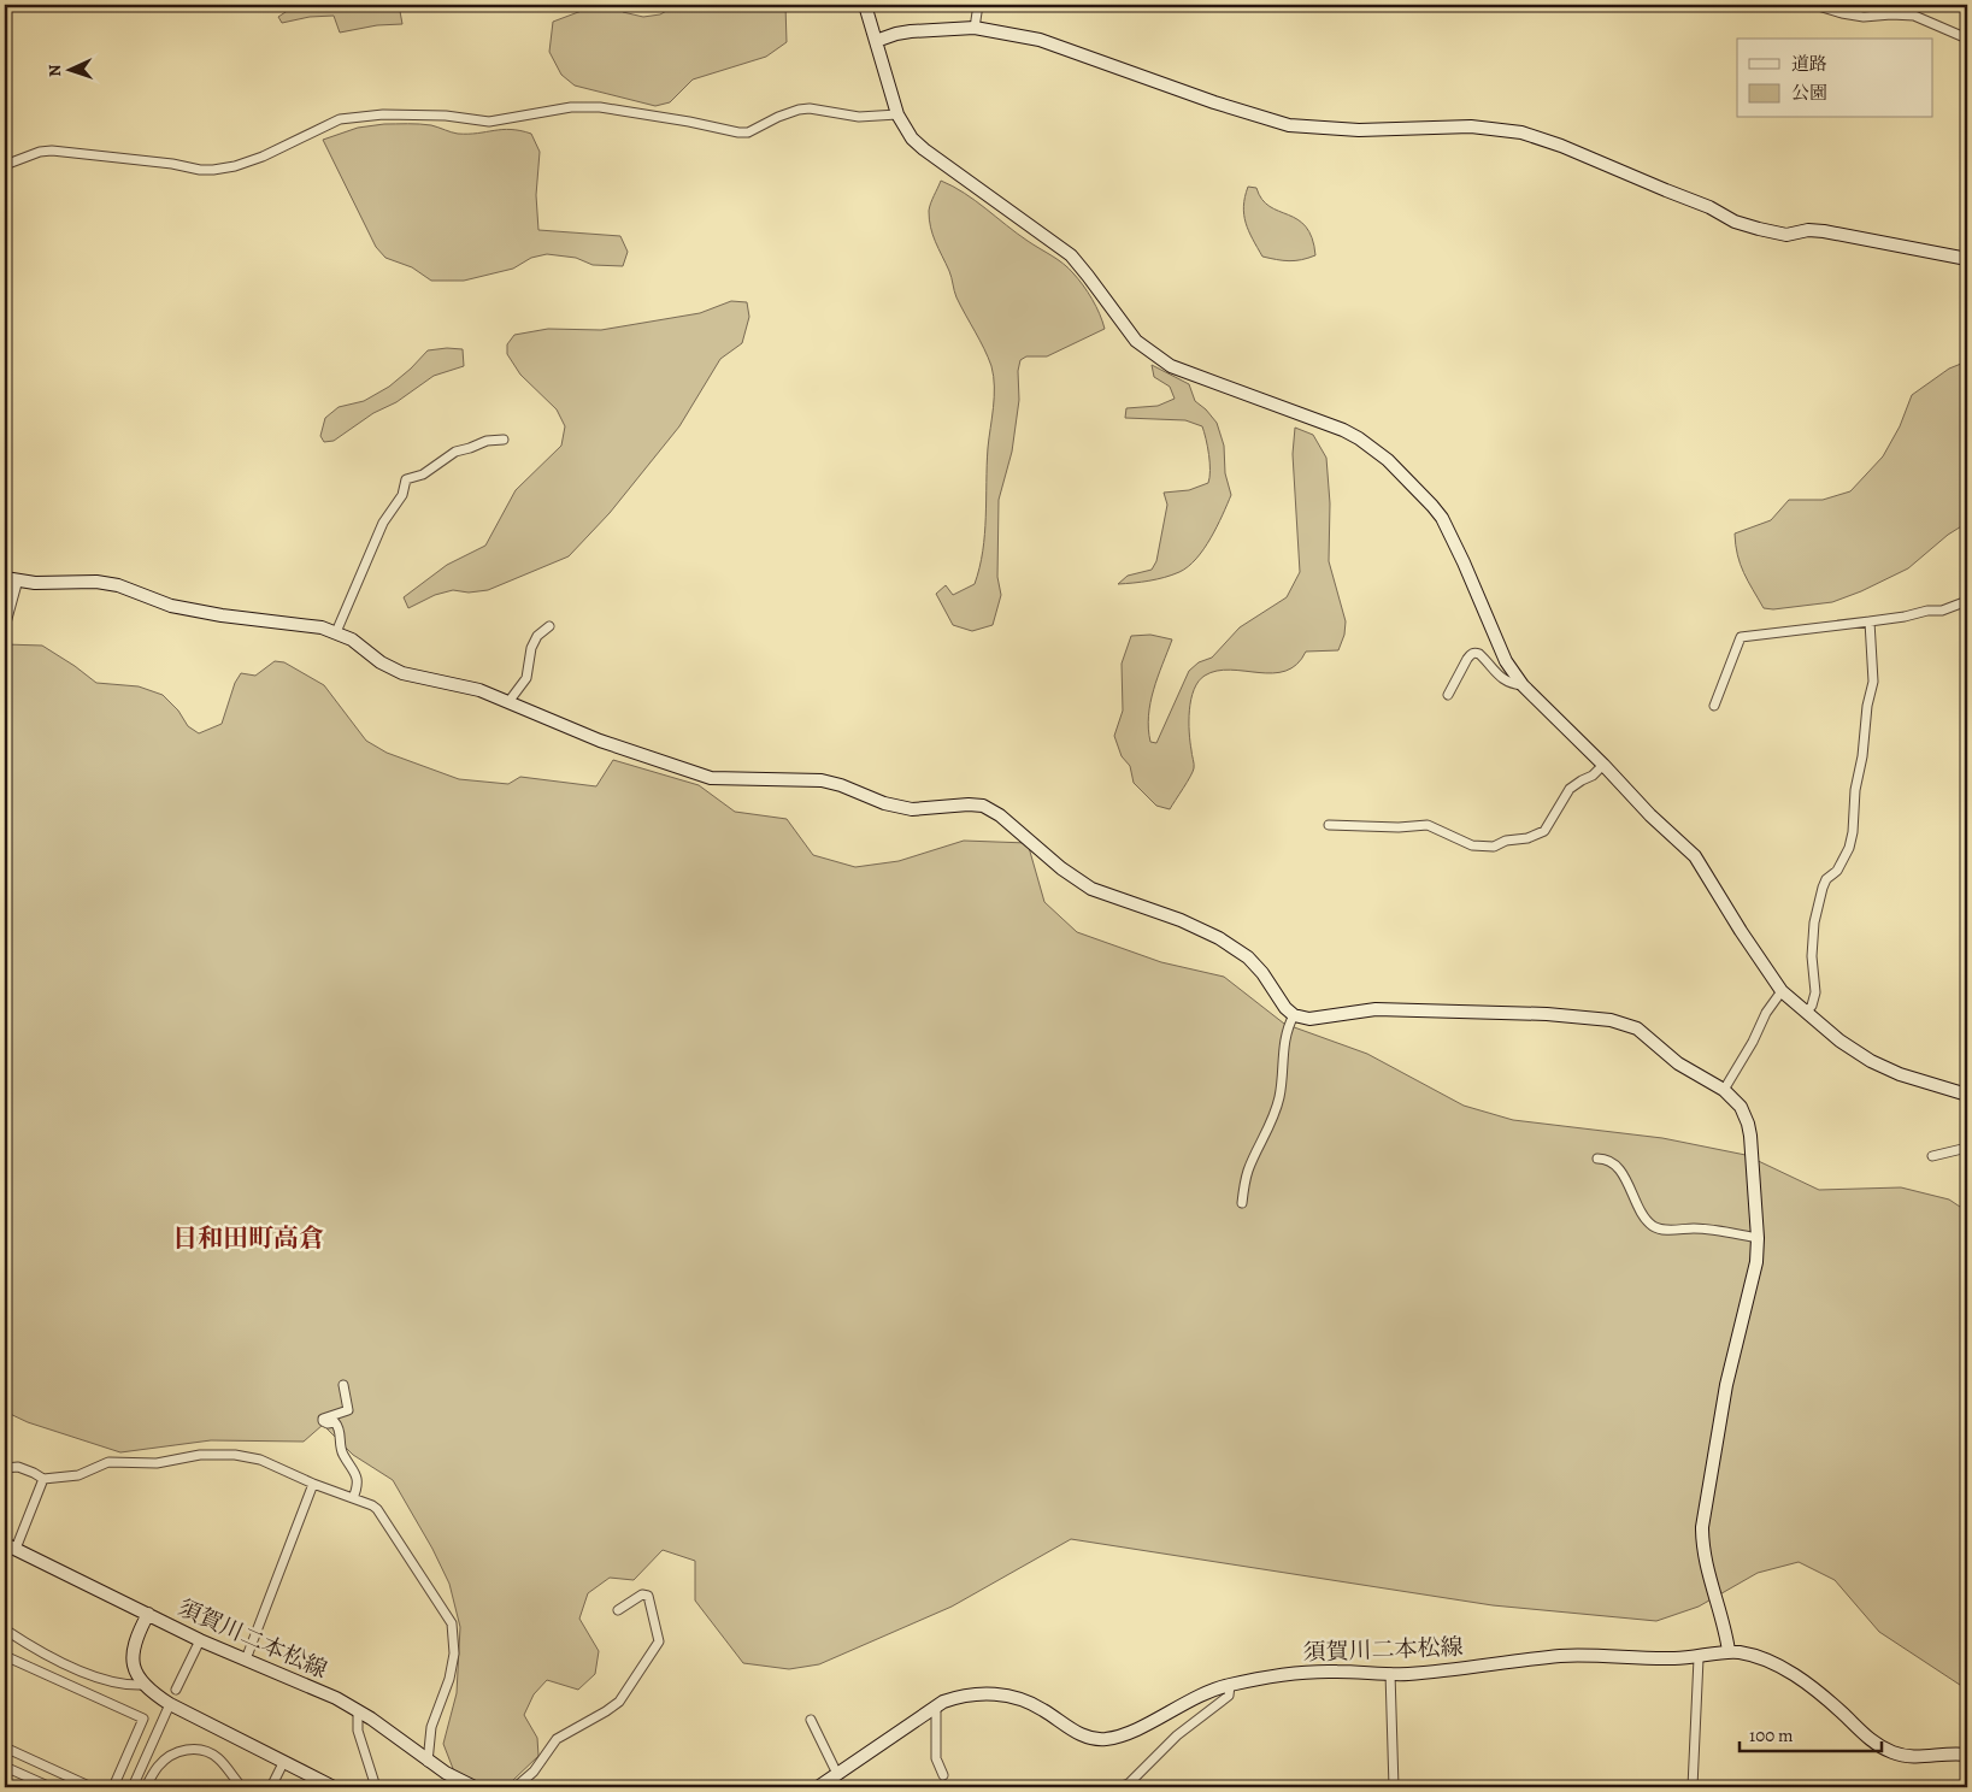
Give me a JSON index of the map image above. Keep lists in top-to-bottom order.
{
  "streets": {
    "street": ["須賀川二本松線"]
  },
  "districts": ["日和田町高倉"],
  "legend": ["道路", "公園"],
  "scale_bar": "100 m",
  "north": "left"
}
